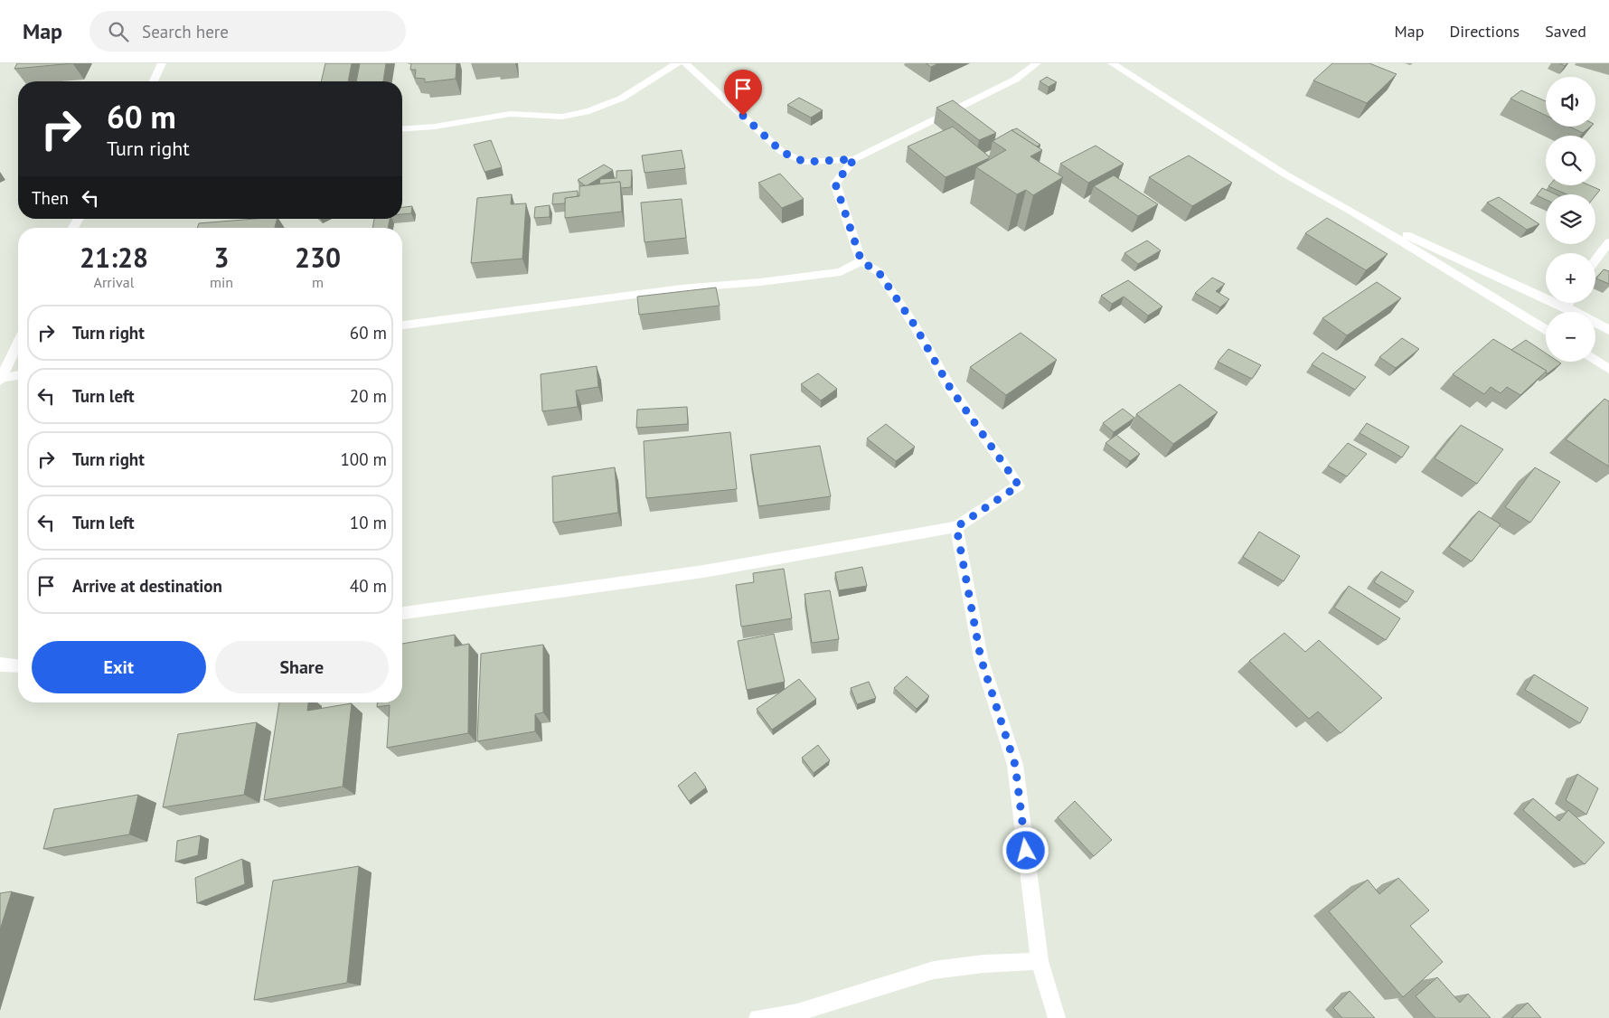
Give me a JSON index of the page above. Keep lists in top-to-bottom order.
{
  "page": {
    "header": "Map",
    "search": "Search here",
    "nav": ["Map", "Directions", "Saved"],
    "map_buttons": ["+", "−"],
    "turn": ["60 m", "Turn right"],
    "then": "Then",
    "eta": [
      "21:28",
      "Arrival",
      "3",
      "min",
      "230",
      "m"
    ],
    "list": [
      {
        "name": "Turn right",
        "value": "60 m"
      },
      {
        "name": "Turn left",
        "value": "20 m"
      },
      {
        "name": "Turn right",
        "value": "100 m"
      },
      {
        "name": "Turn left",
        "value": "10 m"
      },
      {
        "name": "Arrive at destination",
        "value": "40 m"
      }
    ],
    "buttons": ["Exit", "Share"]
  }
}
